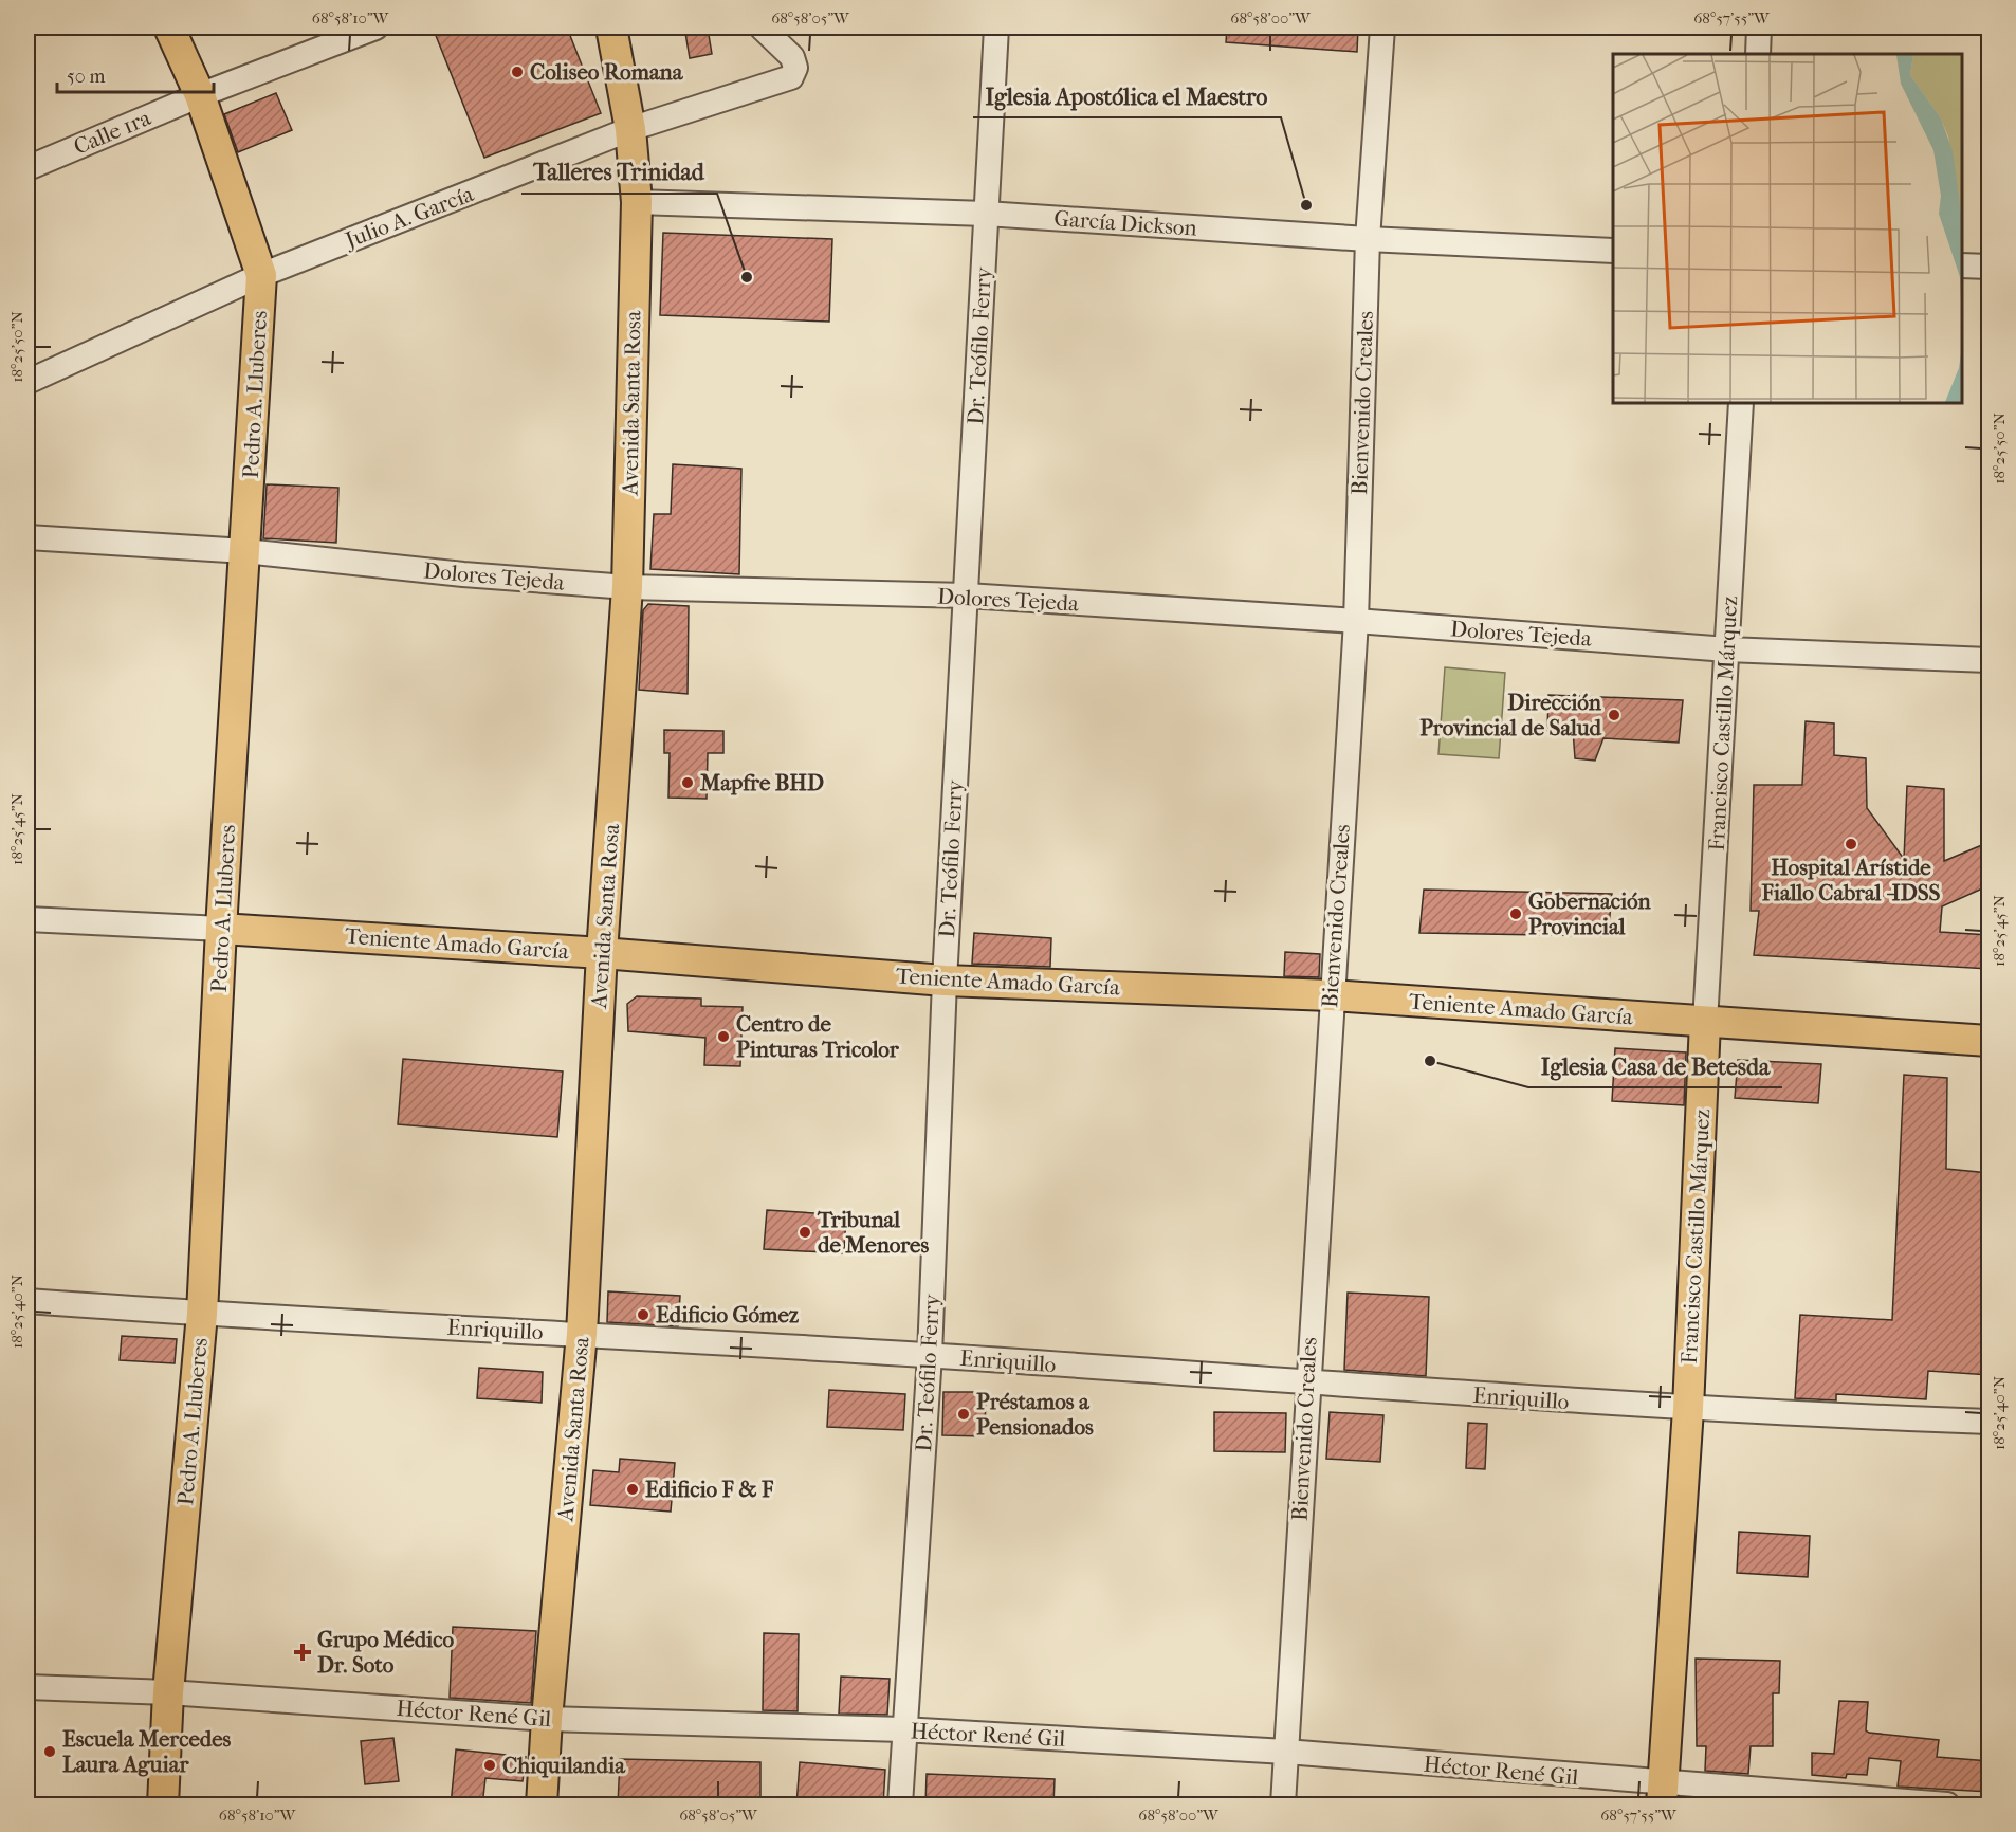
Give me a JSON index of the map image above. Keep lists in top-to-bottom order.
{
  "streets": {
    "main road": [
      "Pedro A. Lluberes",
      "Avenida Santa Rosa",
      "Francisco Castillo Márquez",
      "Teniente Amado García"
    ],
    "street": [
      "Calle 1ra",
      "Julio A. García",
      "García Dickson",
      "Dr. Teófilo Ferry",
      "Bienvenido Creales",
      "Dolores Tejeda",
      "Enriquillo",
      "Héctor René Gil"
    ]
  },
  "crossings": [
    ["Calle 1ra", "Pedro A. Lluberes"],
    ["Julio A. García", "Pedro A. Lluberes"],
    ["Julio A. García", "Avenida Santa Rosa"],
    ["García Dickson", "Dr. Teófilo Ferry"],
    ["García Dickson", "Avenida Santa Rosa"],
    ["García Dickson", "Bienvenido Creales"],
    ["Dr. Teófilo Ferry", "Dolores Tejeda"],
    ["Dr. Teófilo Ferry", "Teniente Amado García"],
    ["Dr. Teófilo Ferry", "Enriquillo"],
    ["Dr. Teófilo Ferry", "Héctor René Gil"],
    ["Pedro A. Lluberes", "Dolores Tejeda"],
    ["Pedro A. Lluberes", "Teniente Amado García"],
    ["Pedro A. Lluberes", "Enriquillo"],
    ["Pedro A. Lluberes", "Héctor René Gil"],
    ["Avenida Santa Rosa", "Dolores Tejeda"],
    ["Avenida Santa Rosa", "Teniente Amado García"],
    ["Avenida Santa Rosa", "Enriquillo"],
    ["Avenida Santa Rosa", "Héctor René Gil"],
    ["Bienvenido Creales", "Dolores Tejeda"],
    ["Bienvenido Creales", "Teniente Amado García"],
    ["Bienvenido Creales", "Enriquillo"],
    ["Bienvenido Creales", "Héctor René Gil"],
    ["Dolores Tejeda", "Francisco Castillo Márquez"],
    ["Francisco Castillo Márquez", "Teniente Amado García"],
    ["Francisco Castillo Márquez", "Enriquillo"],
    ["Francisco Castillo Márquez", "Héctor René Gil"]
  ],
  "places": {
    "other": [
      "Coliseo Romana",
      "Iglesia Apostólica el Maestro",
      "Talleres Trinidad",
      "Dirección Provincial de Salud",
      "Mapfre BHD",
      "Hospital Arístide Fiallo Cabral -IDSS",
      "Gobernación Provincial",
      "Centro de Pinturas Tricolor",
      "Iglesia Casa de Betesda",
      "Tribunal de Menores",
      "Edificio Gómez",
      "Préstamos a Pensionados",
      "Edificio F & F",
      "Escuela Mercedes Laura Aguiar",
      "Chiquilandia"
    ],
    "health": ["Grupo Médico Dr. Soto"]
  },
  "scale_bar": "50 m",
  "coordinates": [
    "68°58'10\"W",
    "68°58'05\"W",
    "68°58'00\"W",
    "68°57'55\"W",
    "18°25'50\"N",
    "18°25'45\"N",
    "18°25'40\"N"
  ]
}
